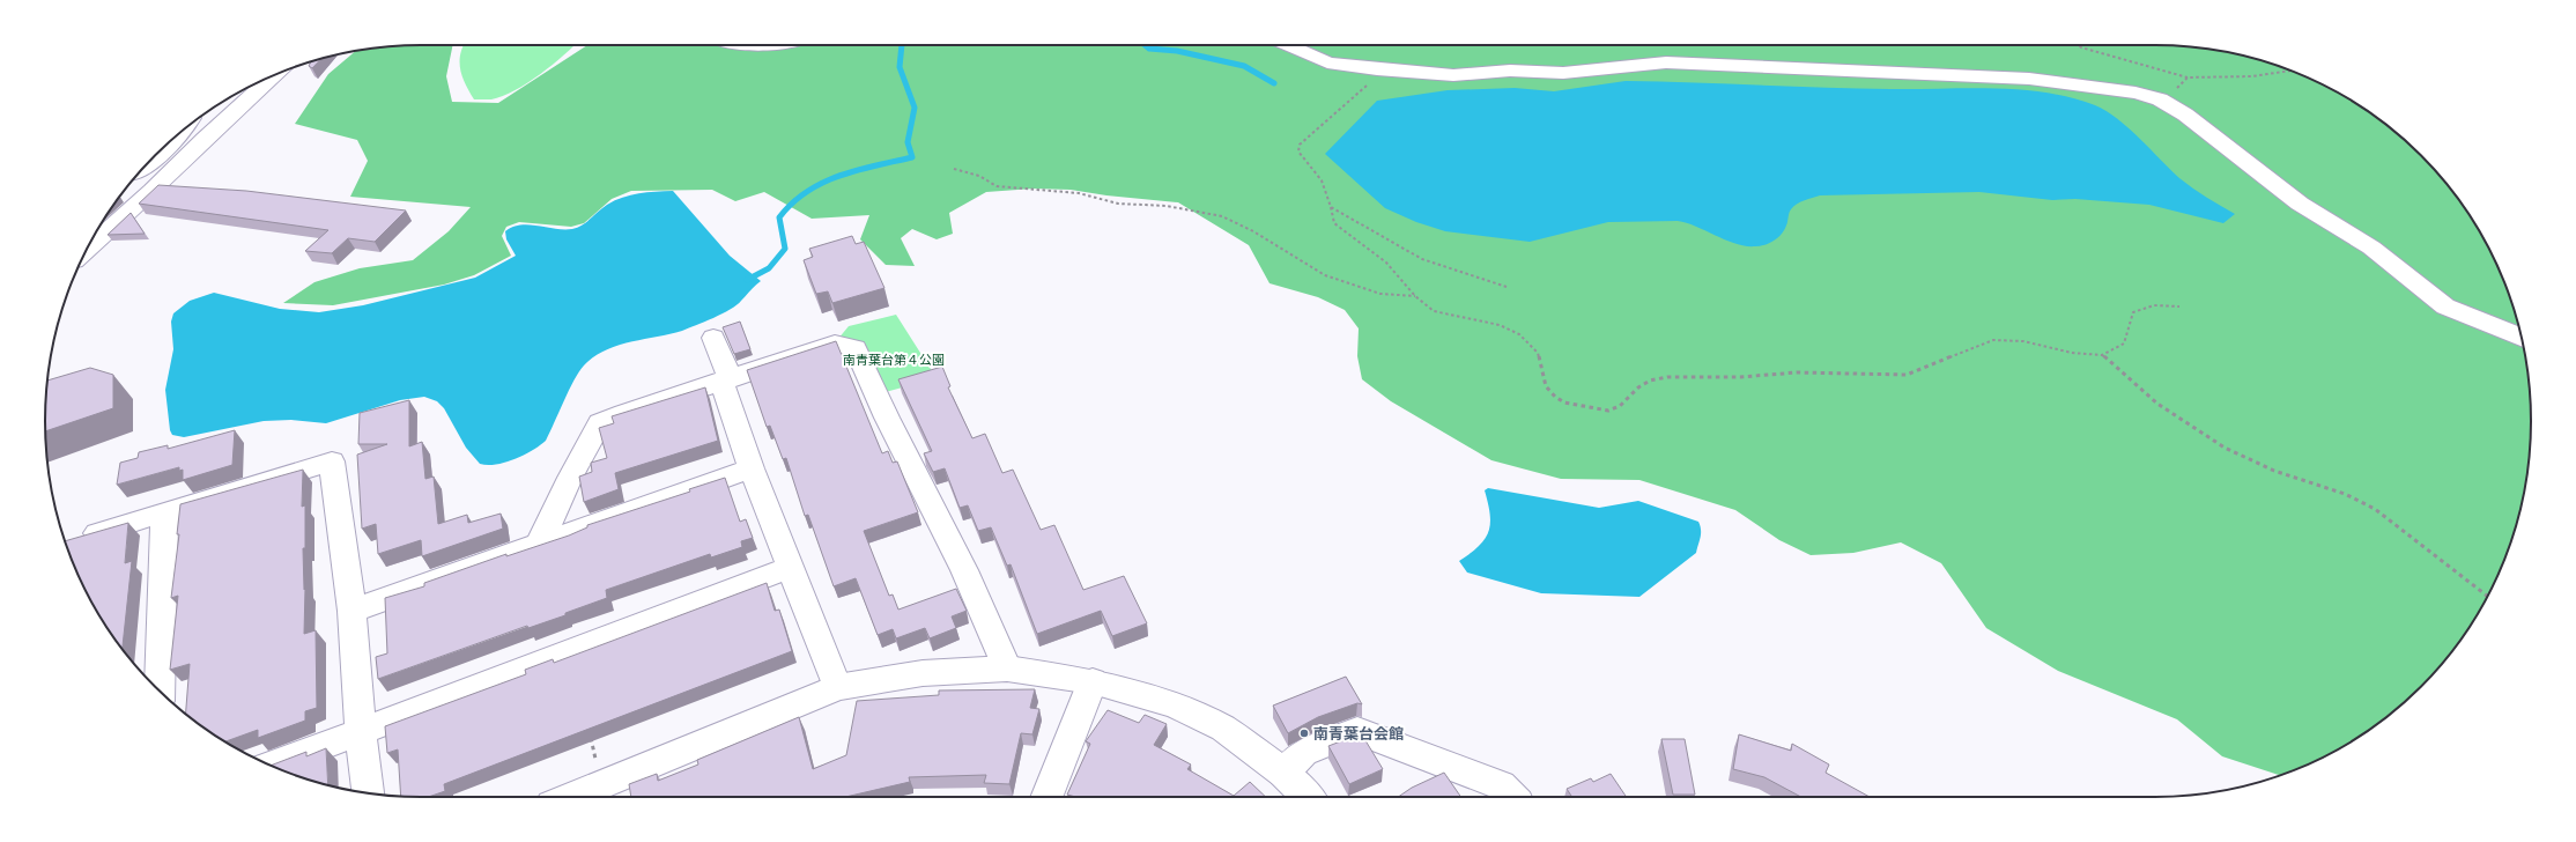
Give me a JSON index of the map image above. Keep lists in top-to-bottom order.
{
  "parks": ["南青葉台第４公園"],
  "places": ["南青葉台会館"]
}
